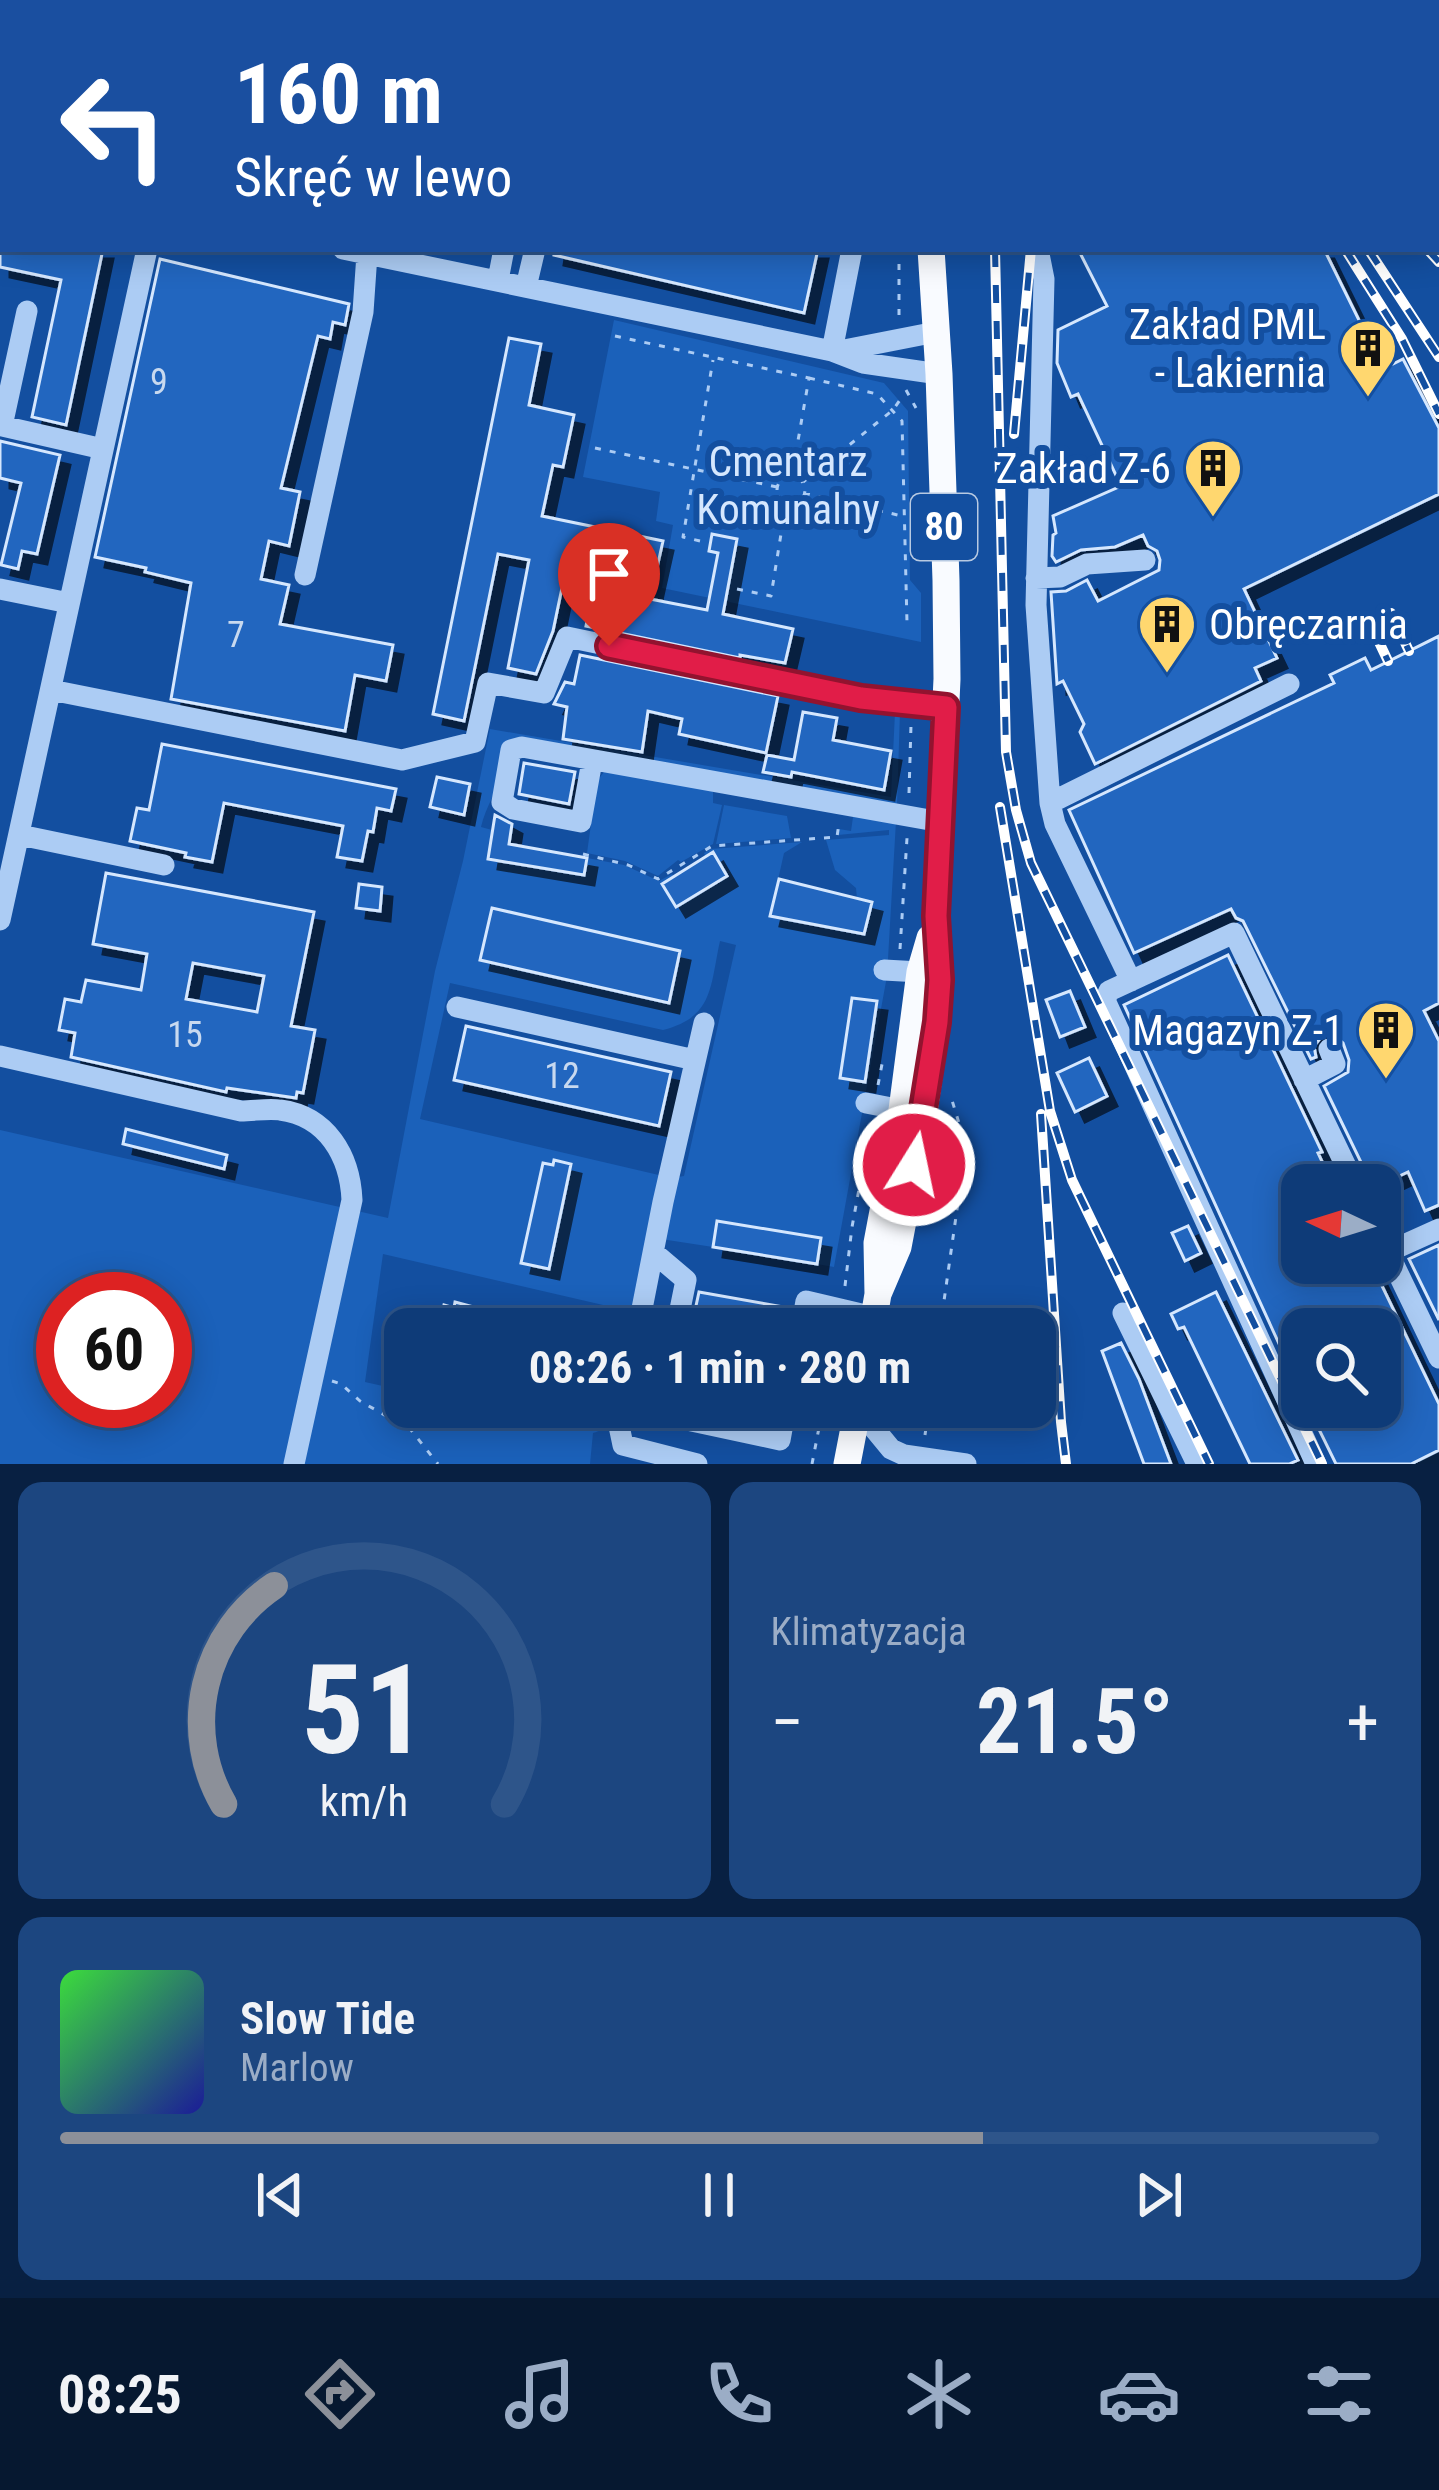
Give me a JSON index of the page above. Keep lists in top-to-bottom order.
{
  "streets": {
    "main road": ["80"]
  },
  "parks": ["Cmentarz Komunalny"],
  "places": {
    "building": [
      "Zakład PML - Lakiernia",
      "Zakład Z-6",
      "Obręczarnia",
      "Magazyn Z-1"
    ]
  },
  "house_numbers": [
    "9",
    "7",
    "15",
    "12"
  ],
  "north": "left",
  "page": {
    "turn": ["160 m", "Skręć w lewo"],
    "limit": "60",
    "trip": "08:26 · 1 min · 280 m",
    "tile": "Klimatyzacja",
    "heat": ["−", "21.5°", "+"],
    "song": ["Slow Tide", "Marlow"],
    "tabs": "08:25",
    "gauge": ["51", "km/h"]
  }
}
